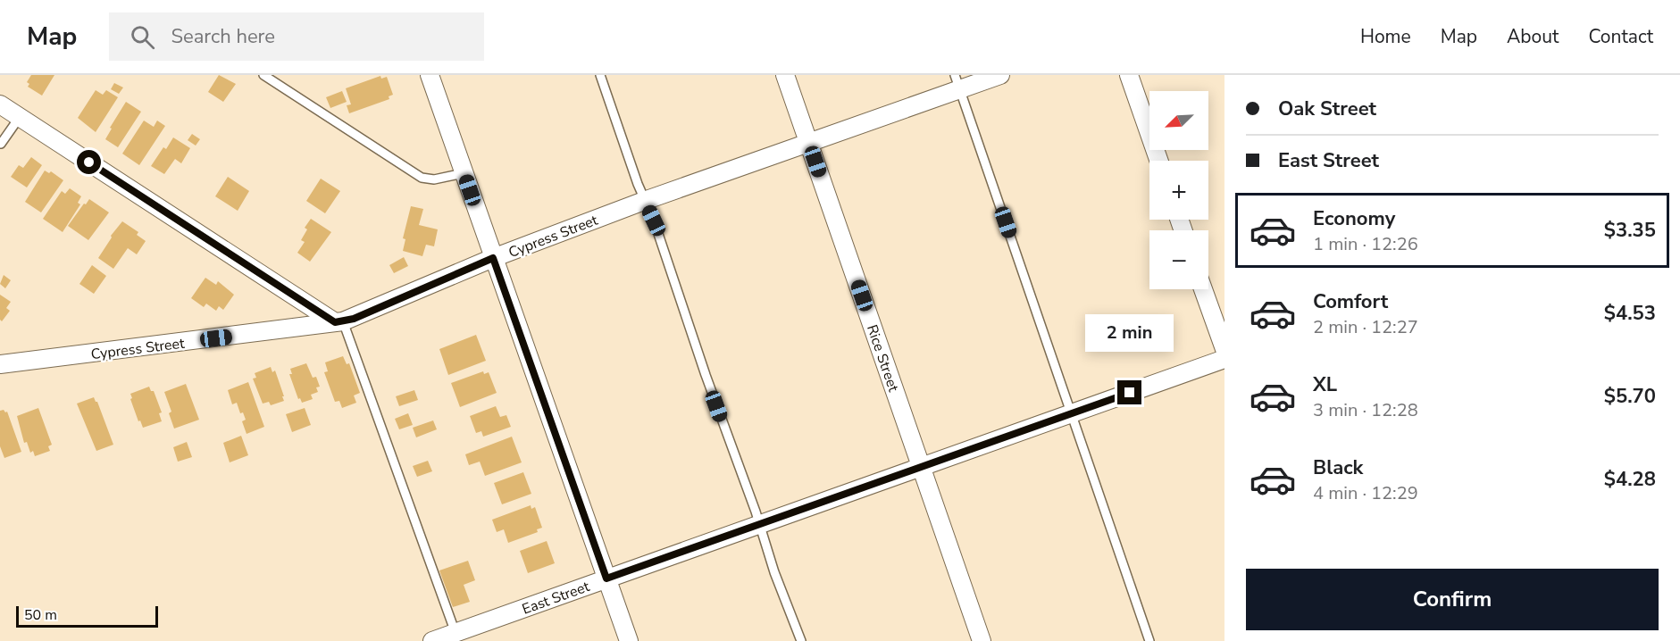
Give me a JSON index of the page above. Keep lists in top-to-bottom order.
{
  "streets": {
    "street": ["Cypress Street", "Rice Street", "East Street"]
  },
  "crossings": [
    ["Cypress Street", "Rice Street"],
    ["Rice Street", "East Street"]
  ],
  "scale_bar": "50 m",
  "north": "bottom left",
  "page": {
    "header": "Map",
    "search": "Search here",
    "nav": [
      "Home",
      "Map",
      "About",
      "Contact"
    ],
    "banner": ["Oak Street", "East Street"],
    "map_buttons": ["+", "−"],
    "list": [
      {
        "name": "Economy",
        "note": "1 min · 12:26",
        "value": "$3.35"
      },
      {
        "name": "Comfort",
        "note": "2 min · 12:27",
        "value": "$4.53"
      },
      {
        "name": "XL",
        "note": "3 min · 12:28",
        "value": "$5.70"
      },
      {
        "name": "Black",
        "note": "4 min · 12:29",
        "value": "$4.28"
      }
    ],
    "bubble": "2 min",
    "buttons": "Confirm",
    "scale": "50 m"
  }
}
